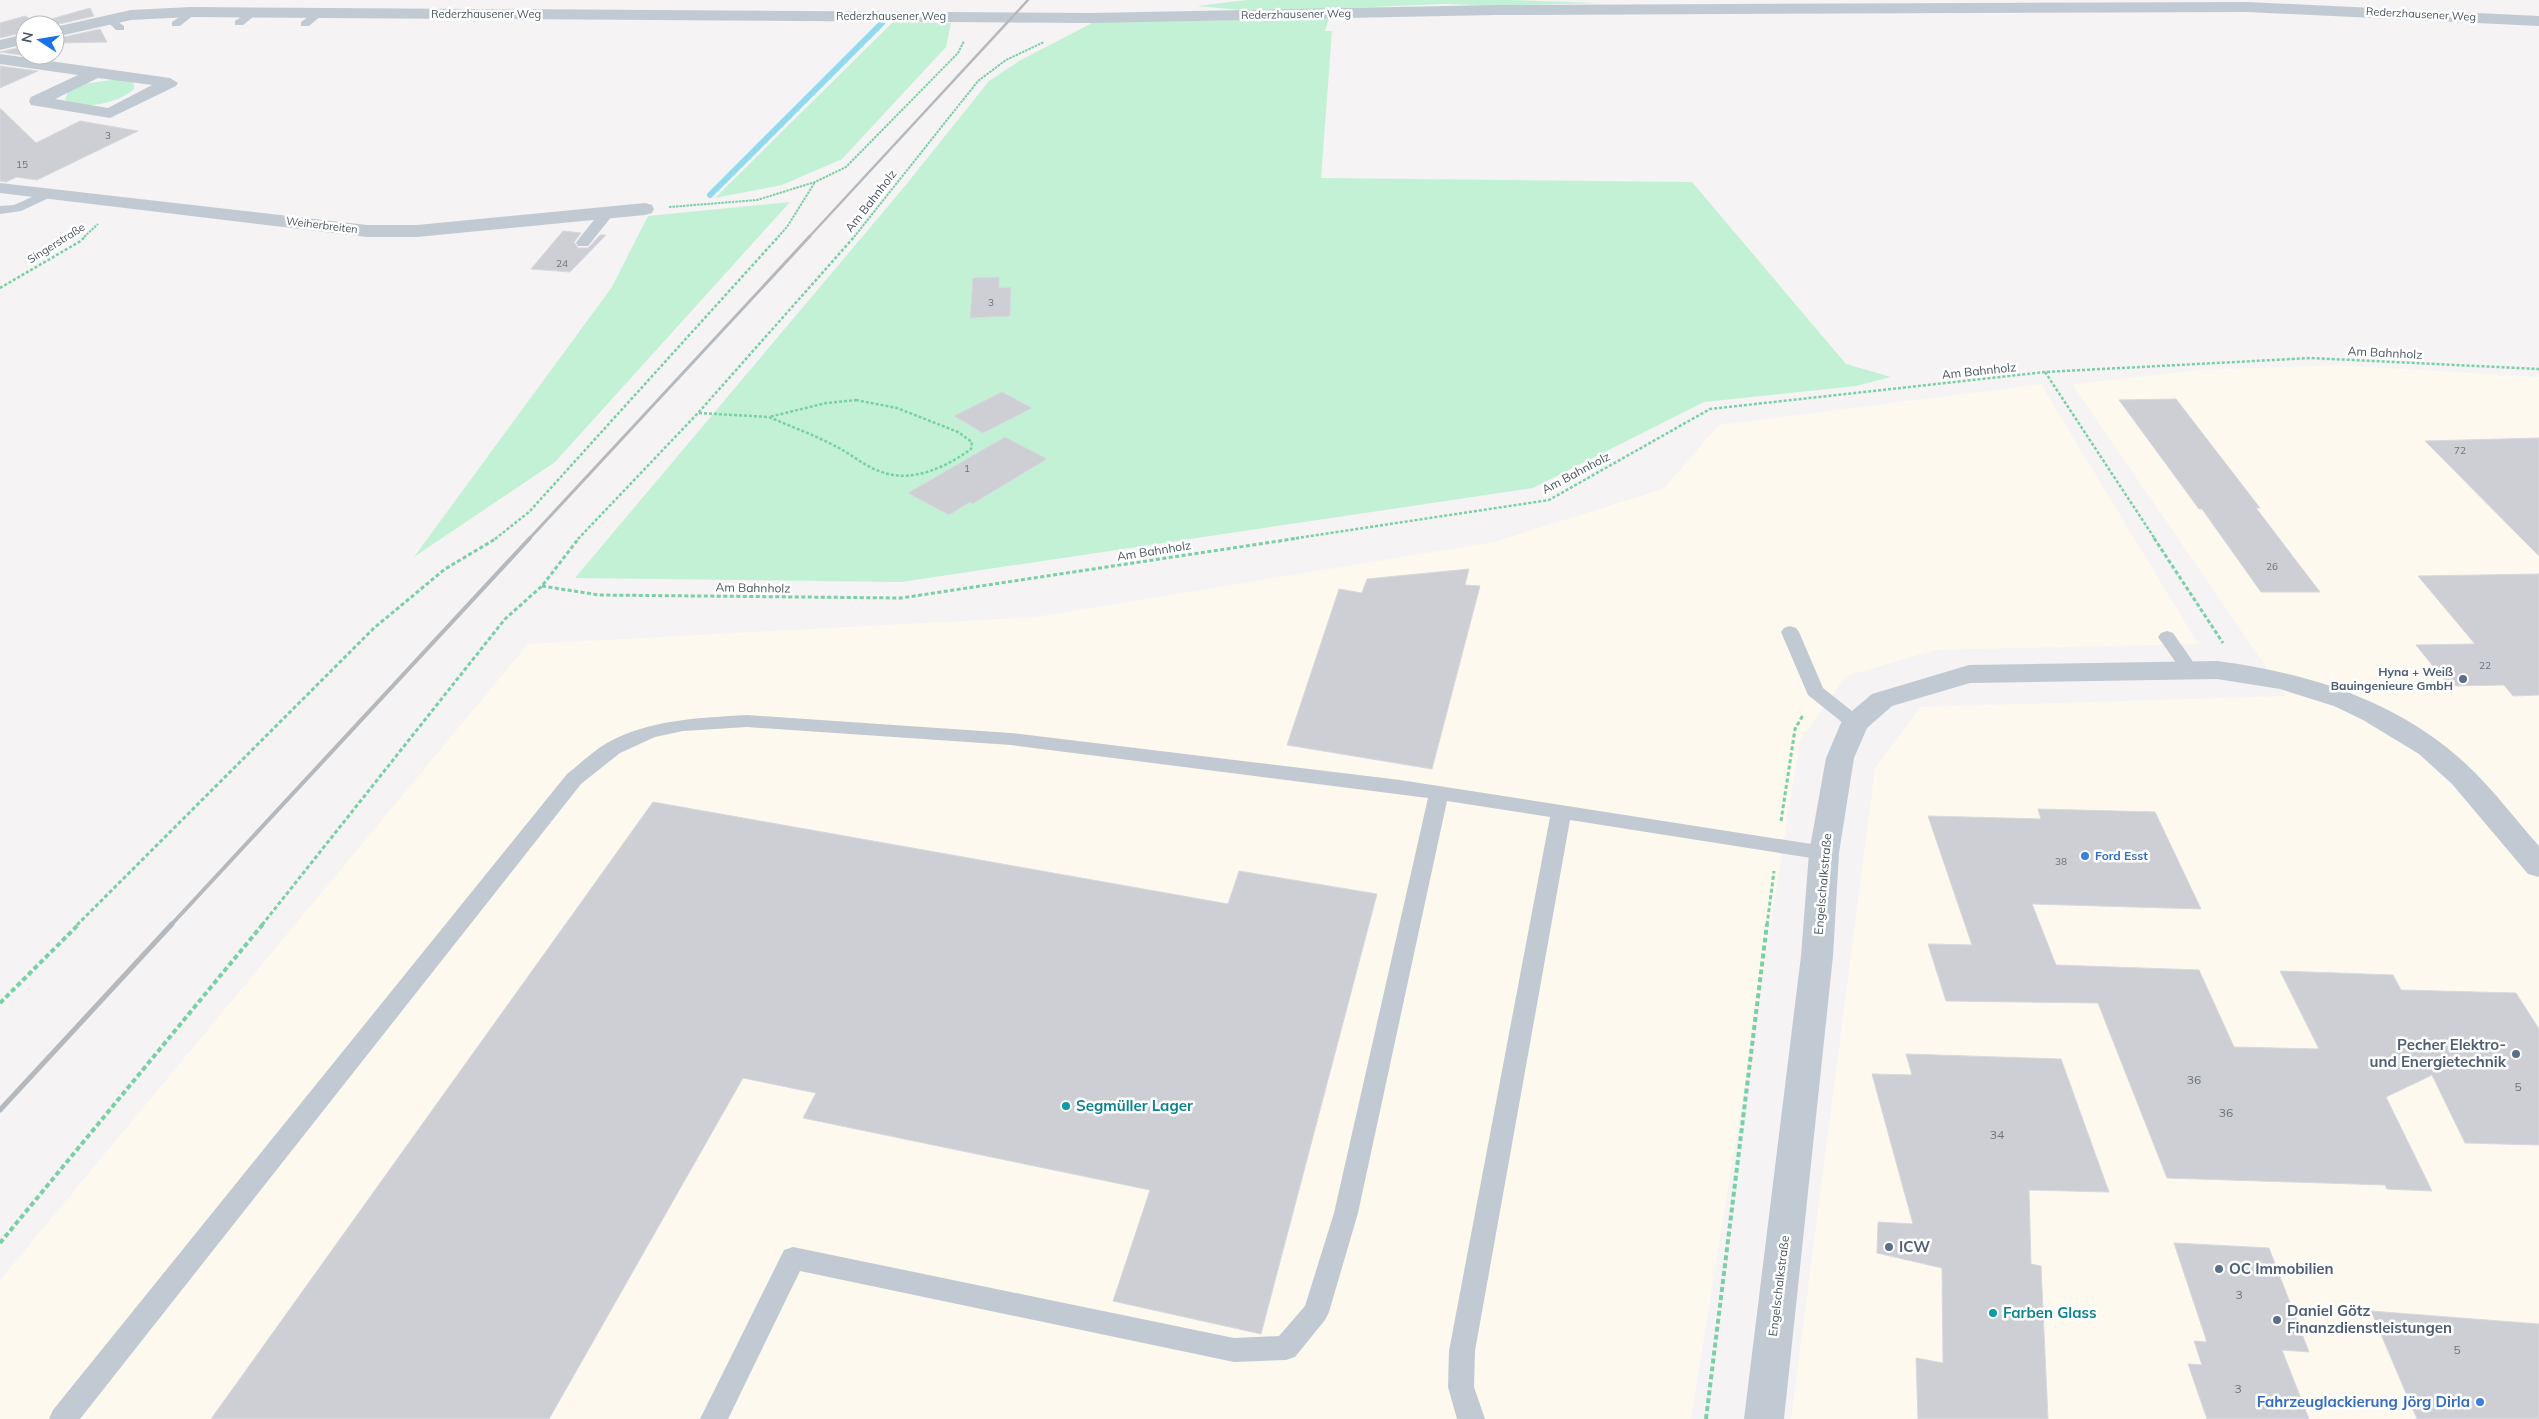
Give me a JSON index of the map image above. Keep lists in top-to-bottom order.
{
  "streets": {
    "street": ["Rederzhausener Weg", "Weiherbreiten", "Engelschalkstraße"],
    "path": ["Am Bahnholz", "Singerstraße"]
  },
  "places": [
    "Hyna + Weiß Bauingenieure GmbH",
    "Ford Esst",
    "Pecher Elektro- und Energietechnik",
    "Segmüller Lager",
    "ICW",
    "OC Immobilien",
    "Farben Glass",
    "Daniel Götz Finanzdienstleistungen",
    "Fahrzeuglackierung Jörg Dirla"
  ],
  "house_numbers": [
    "3",
    "15",
    "24",
    "3",
    "72",
    "1",
    "26",
    "22",
    "38",
    "36",
    "5",
    "36",
    "34",
    "3",
    "5",
    "3"
  ],
  "north": "left"
}
